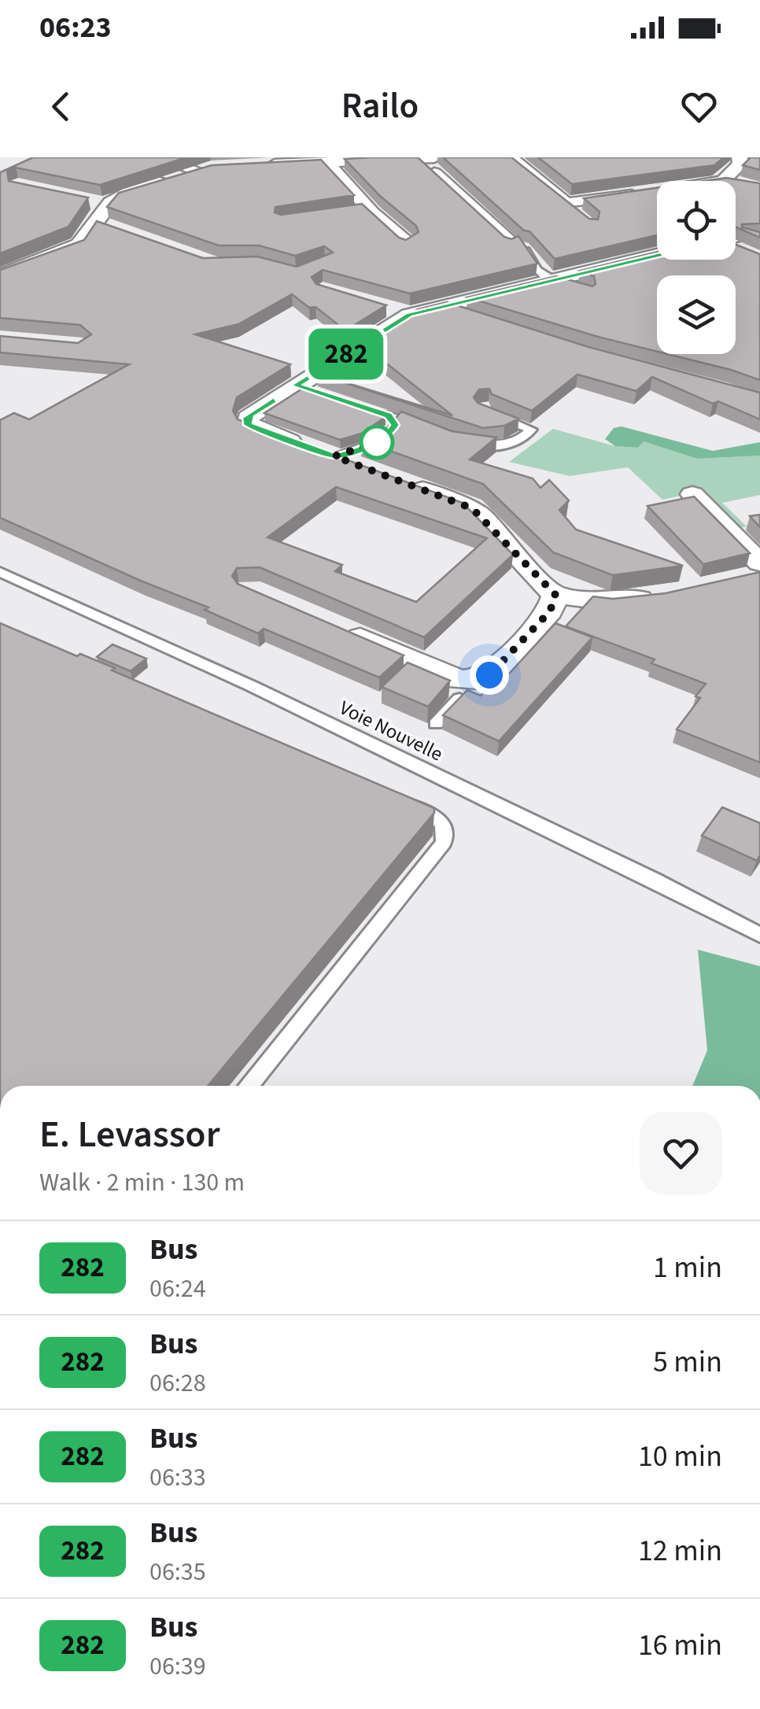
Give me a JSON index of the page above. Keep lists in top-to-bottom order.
{
  "streets": {
    "lane": ["Voie Nouvelle"]
  },
  "lines": ["bus line 282"],
  "page": {
    "status": "06:23",
    "header": "Railo",
    "on_map": "282",
    "heading": ["E. Levassor", "Walk · 2 min · 130 m"],
    "list": [
      {
        "mark": "282",
        "name": "Bus",
        "note": "06:24",
        "value": "1 min"
      },
      {
        "mark": "282",
        "name": "Bus",
        "note": "06:28",
        "value": "5 min"
      },
      {
        "mark": "282",
        "name": "Bus",
        "note": "06:33",
        "value": "10 min"
      },
      {
        "mark": "282",
        "name": "Bus",
        "note": "06:35",
        "value": "12 min"
      },
      {
        "mark": "282",
        "name": "Bus",
        "note": "06:39",
        "value": "16 min"
      }
    ]
  }
}
